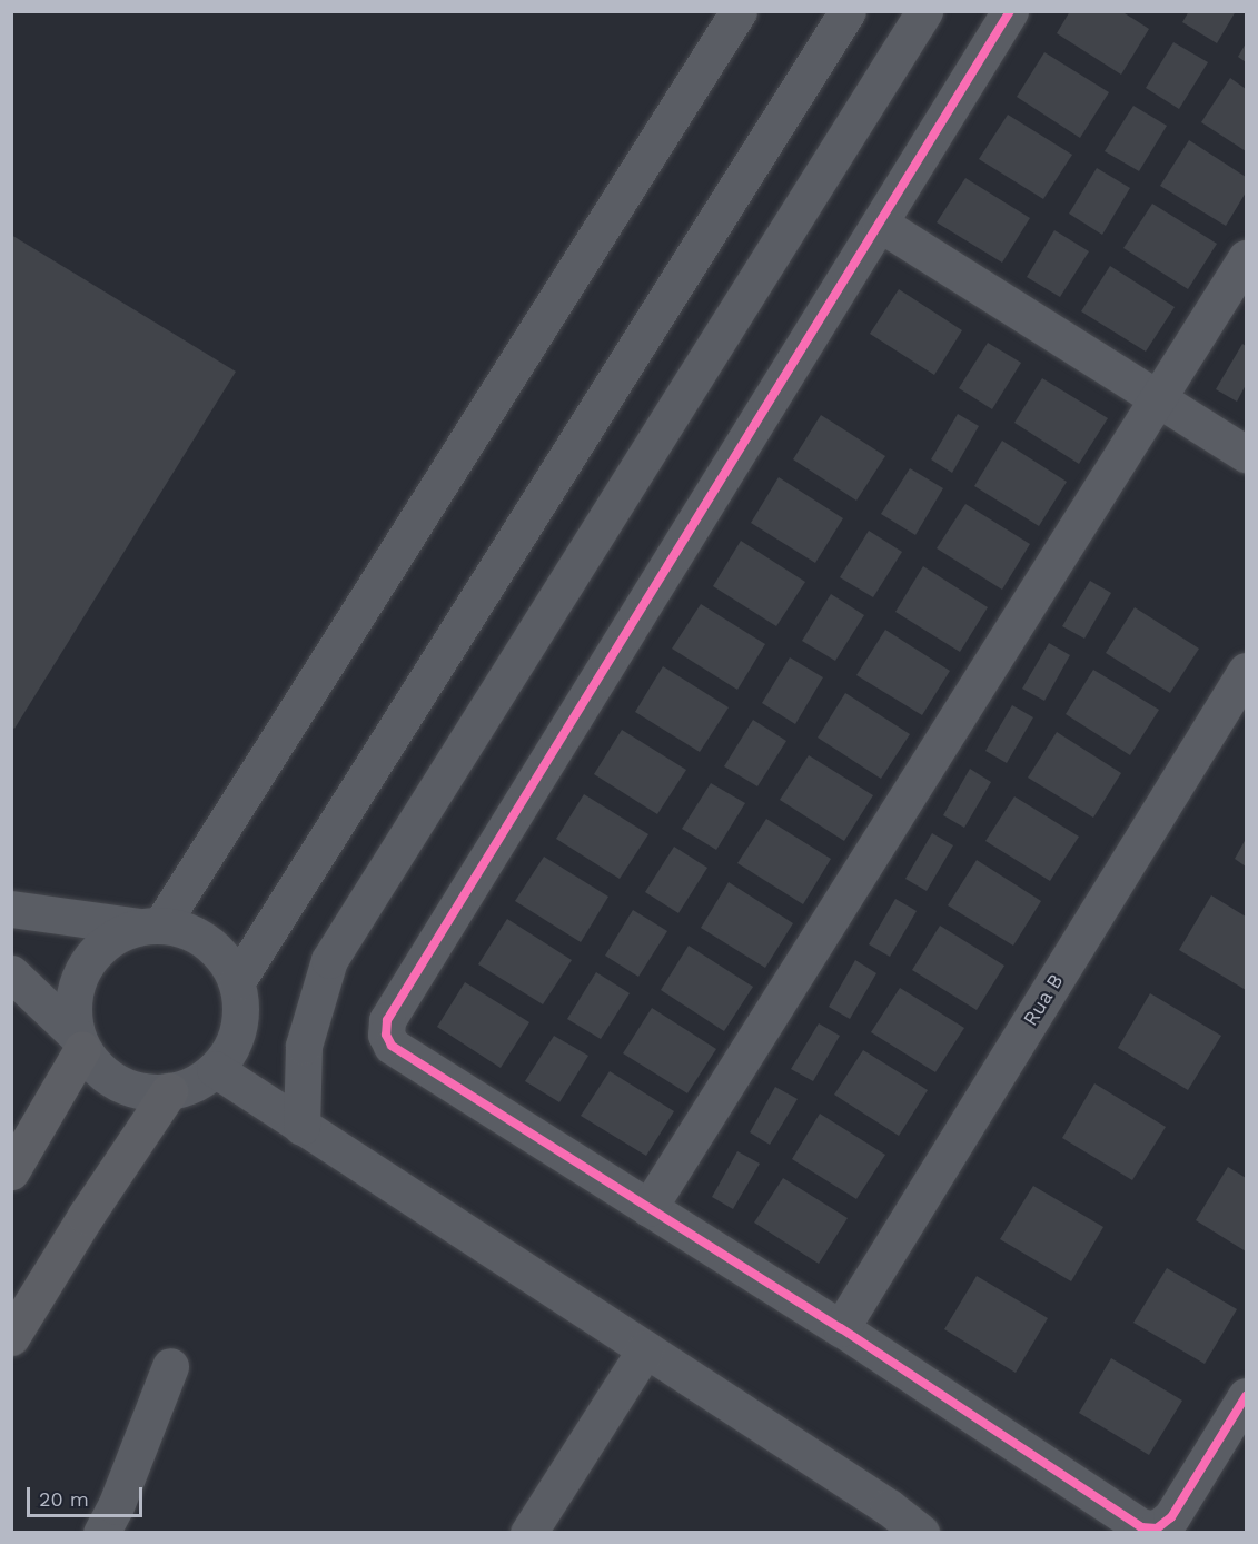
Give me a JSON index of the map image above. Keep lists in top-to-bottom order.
{
  "streets": {
    "street": ["Rua B"]
  },
  "scale_bar": "20 m"
}
